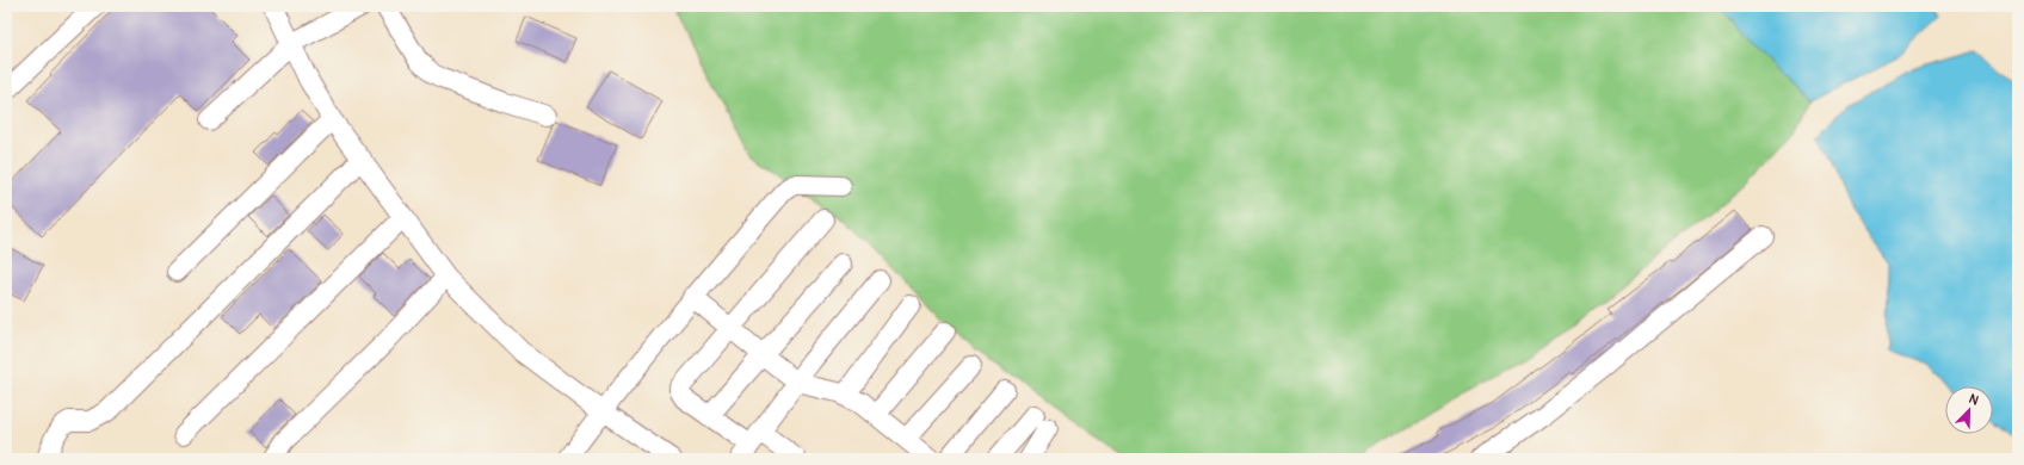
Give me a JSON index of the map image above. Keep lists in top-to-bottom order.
{
  "north": "top right"
}
